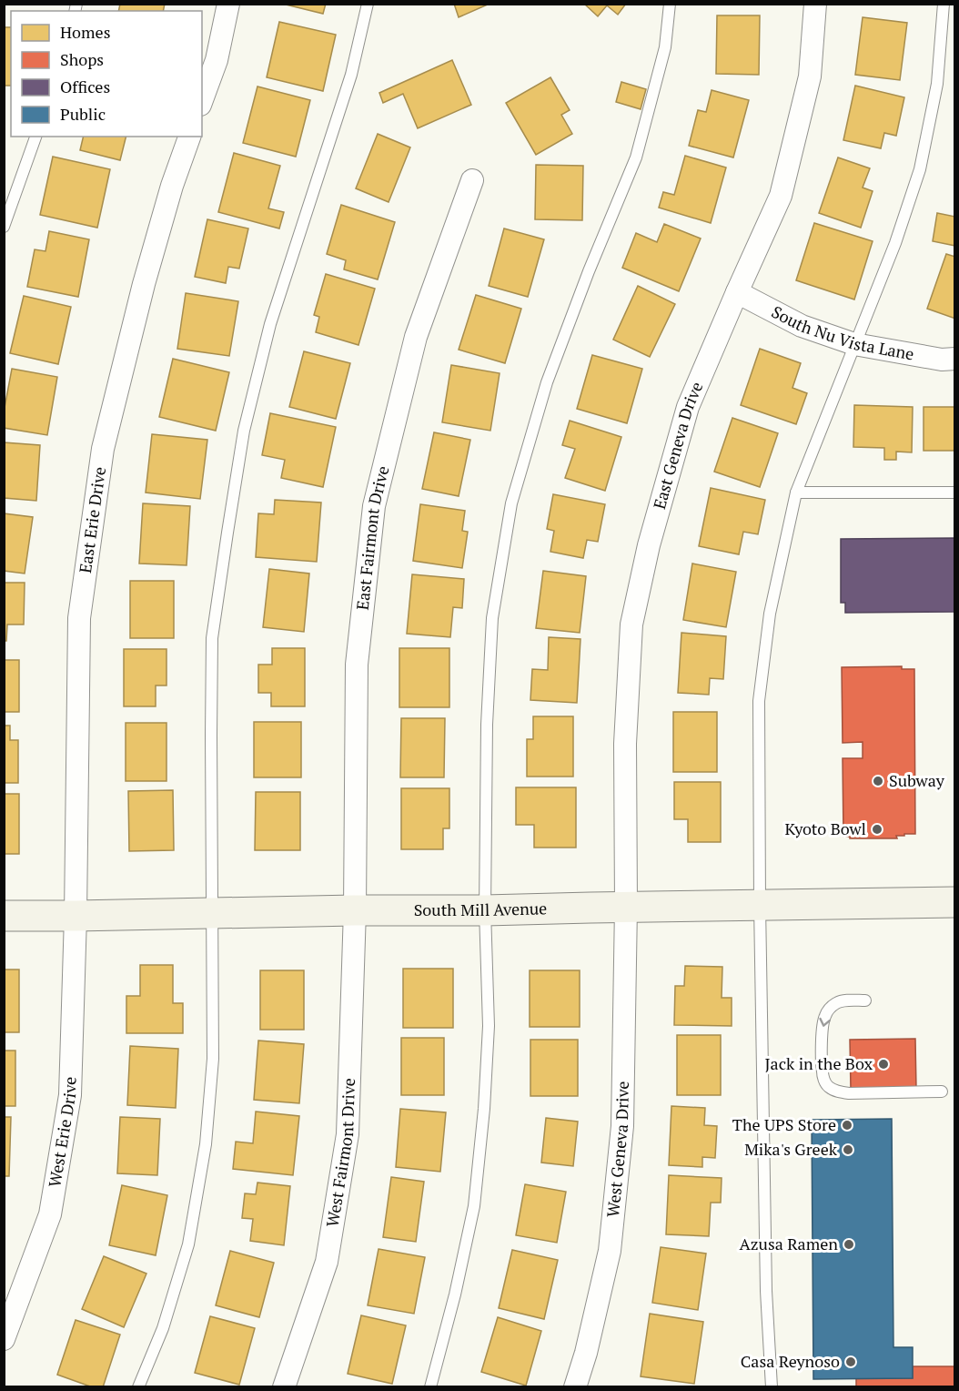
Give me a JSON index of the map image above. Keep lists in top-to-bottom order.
{
  "streets": {
    "main road": ["South Mill Avenue"],
    "street": [
      "South Nu Vista Lane",
      "East Geneva Drive",
      "East Erie Drive",
      "East Fairmont Drive",
      "West Erie Drive",
      "West Geneva Drive",
      "West Fairmont Drive"
    ]
  },
  "crossings": [
    ["South Nu Vista Lane", "East Geneva Drive"],
    ["East Geneva Drive", "South Mill Avenue"],
    ["East Geneva Drive", "West Geneva Drive"],
    ["East Erie Drive", "South Mill Avenue"],
    ["East Erie Drive", "West Erie Drive"],
    ["East Fairmont Drive", "South Mill Avenue"],
    ["East Fairmont Drive", "West Fairmont Drive"],
    ["South Mill Avenue", "West Erie Drive"],
    ["South Mill Avenue", "West Geneva Drive"],
    ["South Mill Avenue", "West Fairmont Drive"]
  ],
  "places": [
    "Subway",
    "Kyoto Bowl",
    "Jack in the Box",
    "The UPS Store",
    "Mika's Greek",
    "Azusa Ramen",
    "Casa Reynoso"
  ],
  "legend": [
    "Homes",
    "Shops",
    "Offices",
    "Public"
  ]
}
